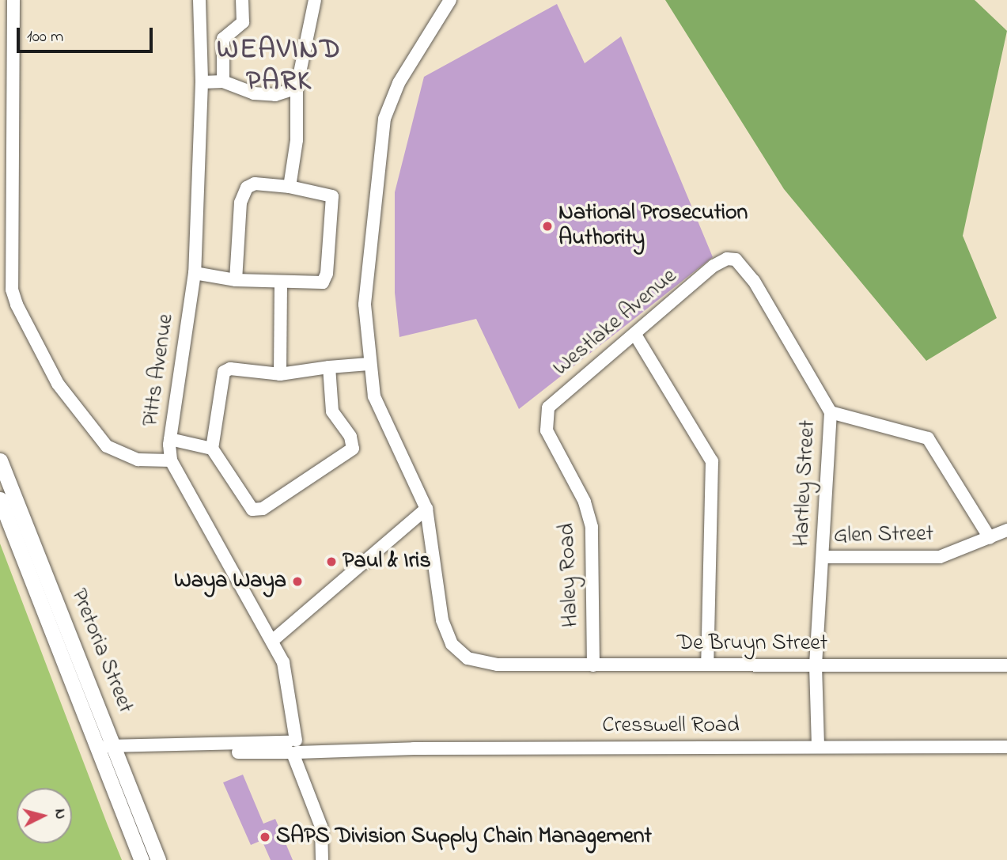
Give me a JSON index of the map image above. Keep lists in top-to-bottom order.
{
  "streets": {
    "main road": ["Pretoria Street"],
    "street": [
      "Westlake Avenue",
      "Pitts Avenue",
      "Hartley Street",
      "Glen Street",
      "Haley Road",
      "De Bruyn Street",
      "Cresswell Road"
    ]
  },
  "crossings": [
    ["Westlake Avenue", "Hartley Street"],
    ["Westlake Avenue", "Haley Road"],
    ["Pitts Avenue", "Cresswell Road"],
    ["Hartley Street", "Glen Street"],
    ["Hartley Street", "De Bruyn Street"],
    ["Hartley Street", "Cresswell Road"],
    ["Haley Road", "De Bruyn Street"],
    ["Pretoria Street", "Cresswell Road"]
  ],
  "districts": ["WEAVIND PARK"],
  "places": [
    "National Prosecution Authority",
    "Paul & Iris",
    "Waya Waya",
    "SAPS Division Supply Chain Management"
  ],
  "scale_bar": "100 m",
  "north": "right"
}
